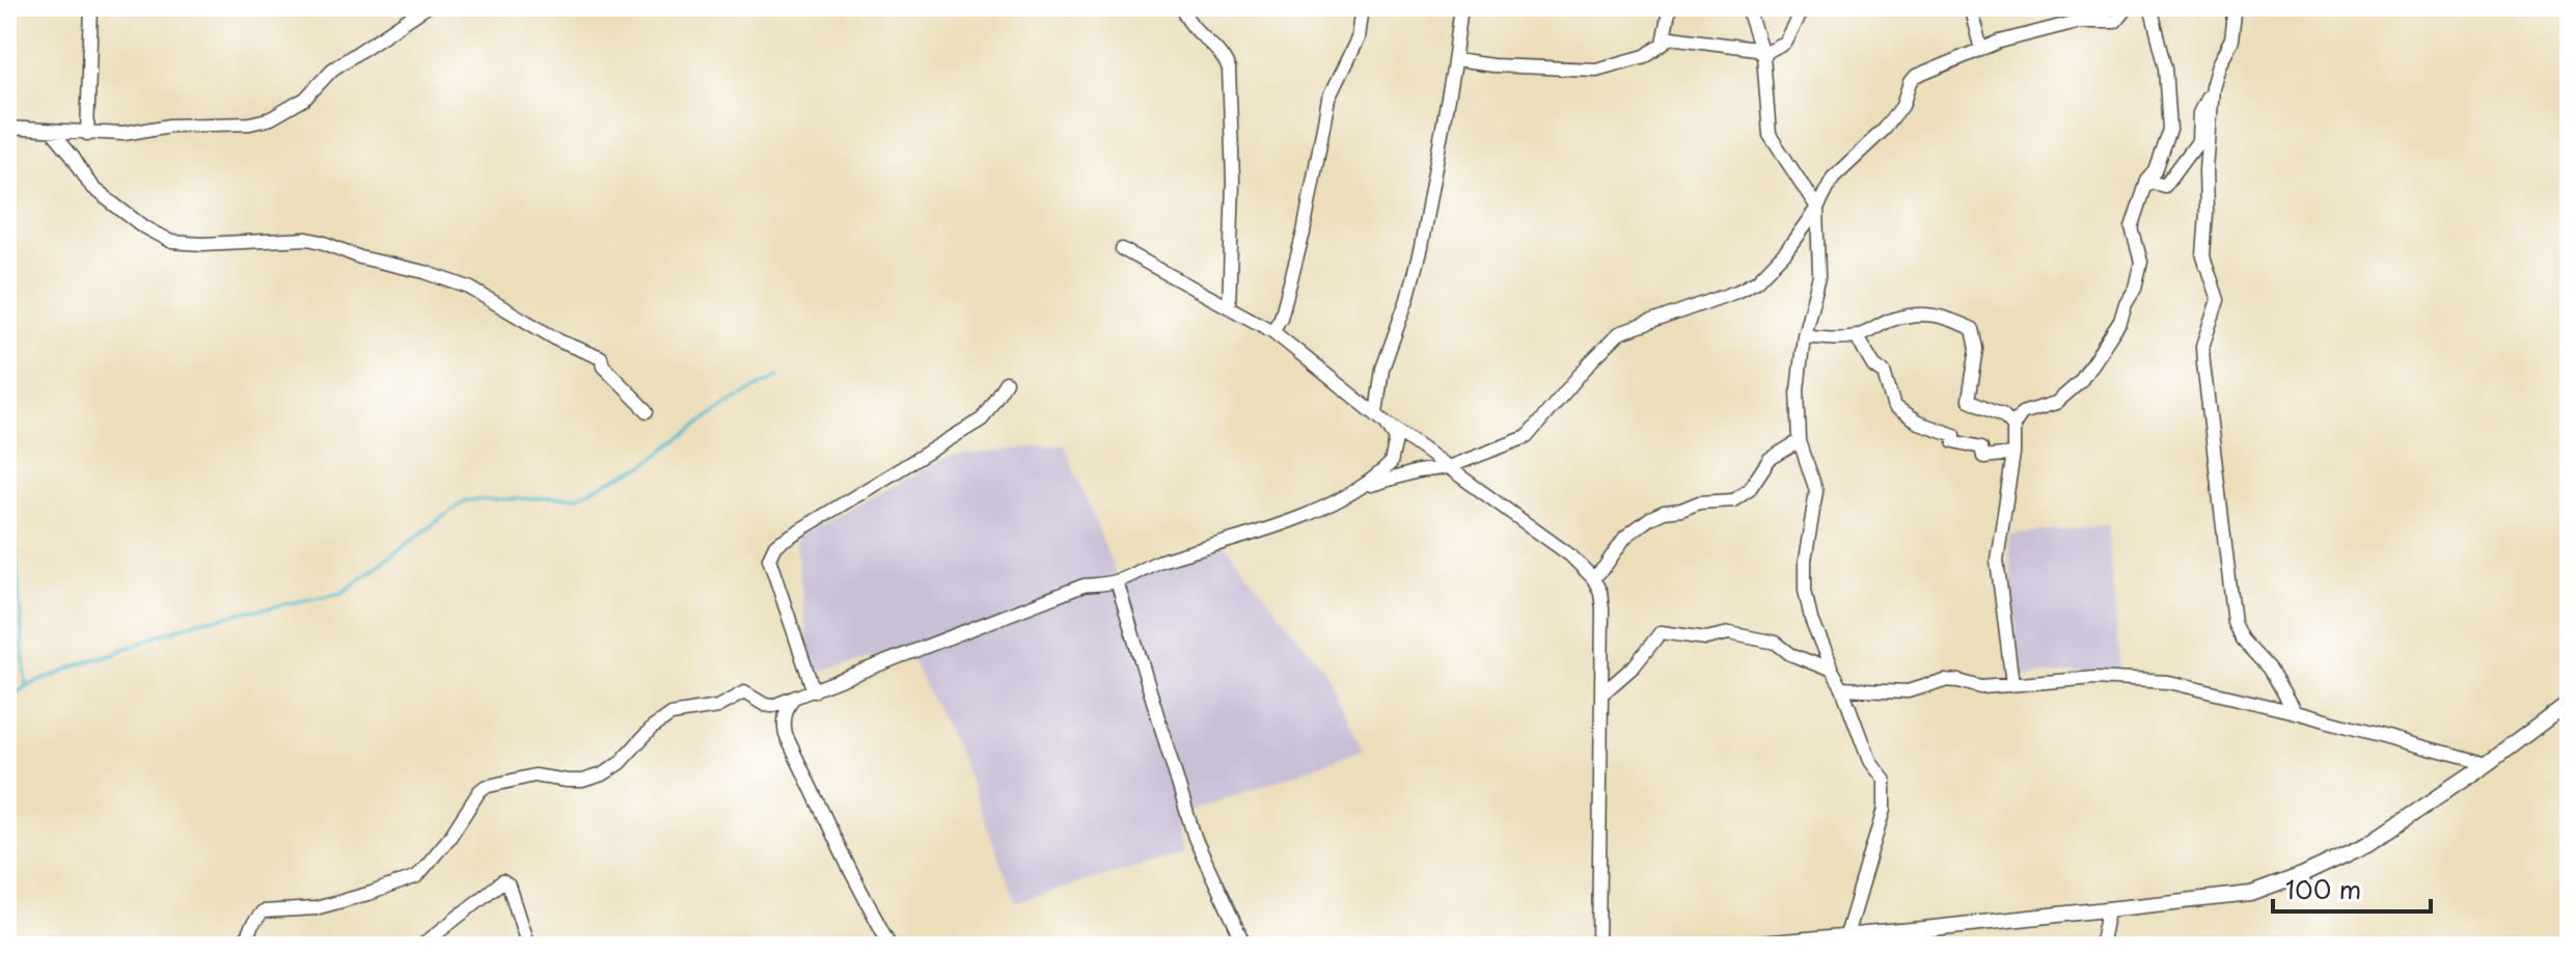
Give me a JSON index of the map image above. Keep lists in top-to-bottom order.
{
  "scale_bar": "100 m"
}
